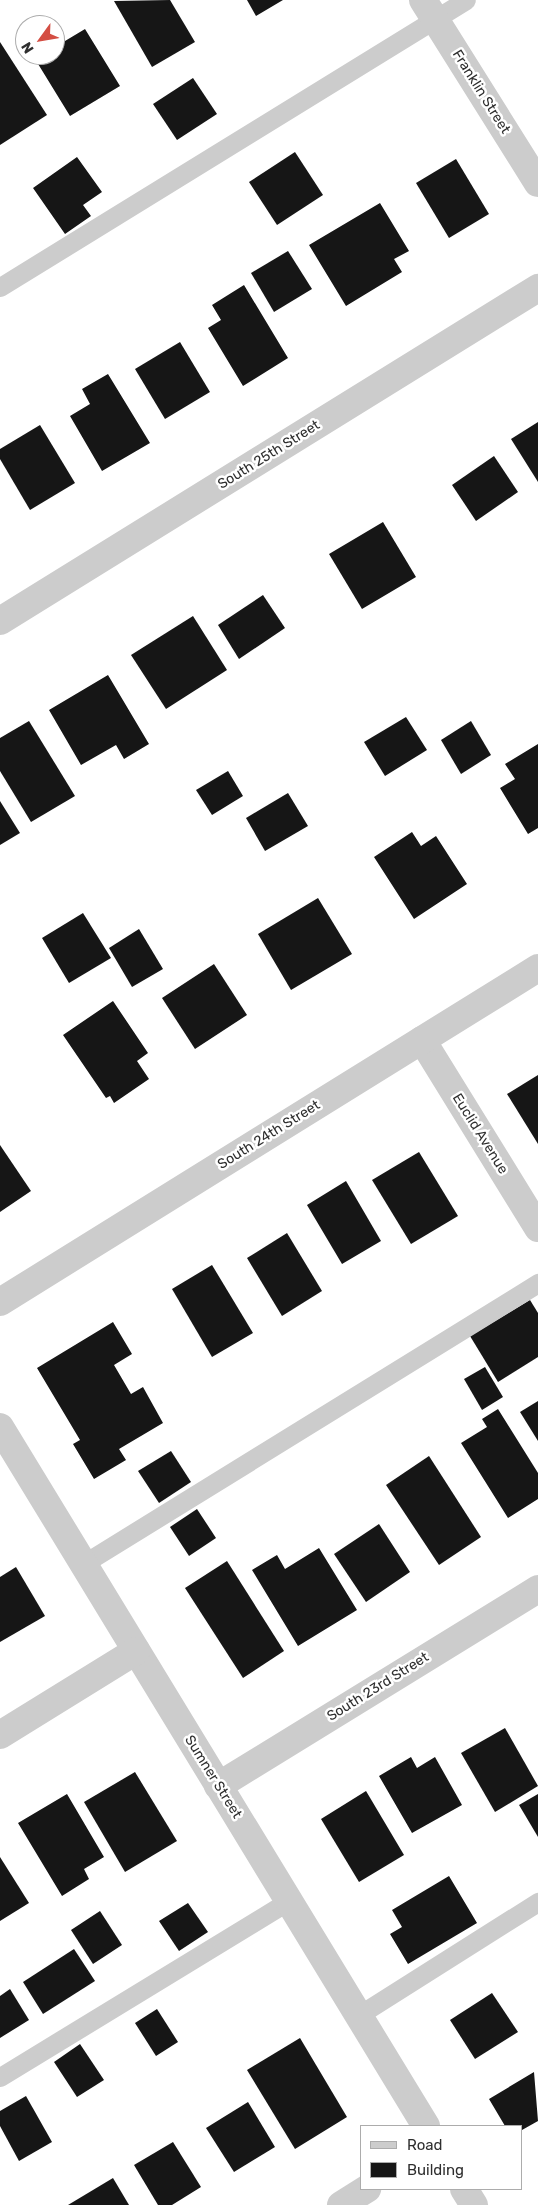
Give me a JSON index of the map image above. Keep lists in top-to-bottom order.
{
  "streets": {
    "street": [
      "Franklin Street",
      "South 25th Street",
      "Euclid Avenue",
      "South 24th Street",
      "South 23rd Street",
      "Sumner Street"
    ]
  },
  "crossings": [
    ["Euclid Avenue", "South 24th Street"],
    ["South 23rd Street", "Sumner Street"]
  ],
  "legend": ["Road", "Building"],
  "north": "bottom left"
}
